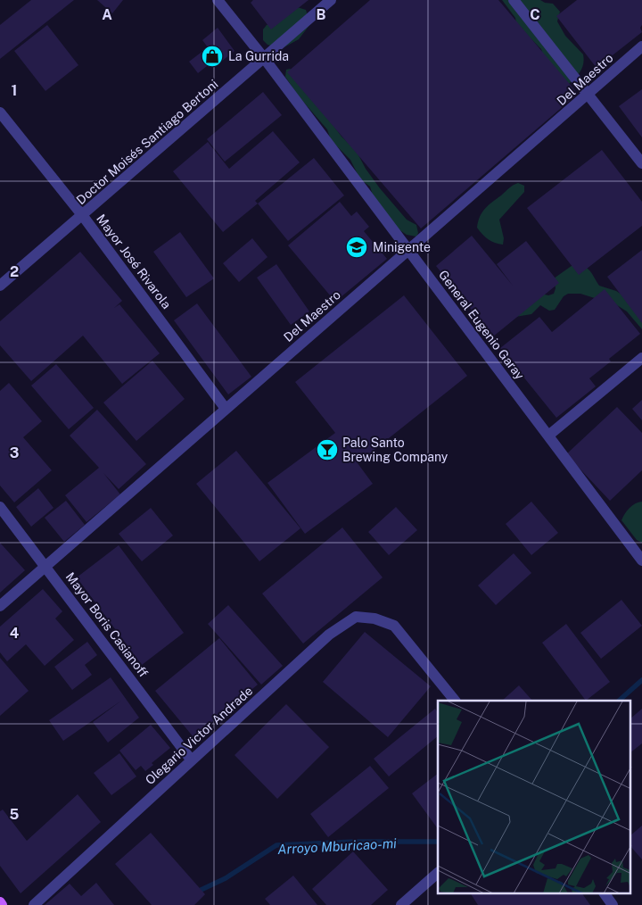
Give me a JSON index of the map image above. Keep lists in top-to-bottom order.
{
  "streets": {
    "street": [
      "Del Maestro",
      "Doctor Moisés Santiago Bertoni",
      "Mayor José Rivarola",
      "General Eugenio Garay",
      "Mayor Boris Casianoff",
      "Olegario Victor Andrade"
    ]
  },
  "crossings": [
    ["Del Maestro", "Mayor José Rivarola"],
    ["Del Maestro", "General Eugenio Garay"],
    ["Del Maestro", "Mayor Boris Casianoff"],
    ["Doctor Moisés Santiago Bertoni", "Mayor José Rivarola"],
    ["Doctor Moisés Santiago Bertoni", "General Eugenio Garay"],
    ["Mayor Boris Casianoff", "Olegario Victor Andrade"]
  ],
  "water": ["Arroyo Mburicao-mi"],
  "places": {
    "shop": ["La Gurrida"],
    "school or university": ["Minigente"],
    "bar": ["Palo Santo Brewing Company"]
  },
  "grid": {
    "columns": ["A", "B", "C"],
    "rows": [
      "1",
      "2",
      "3",
      "4",
      "5"
    ]
  }
}
